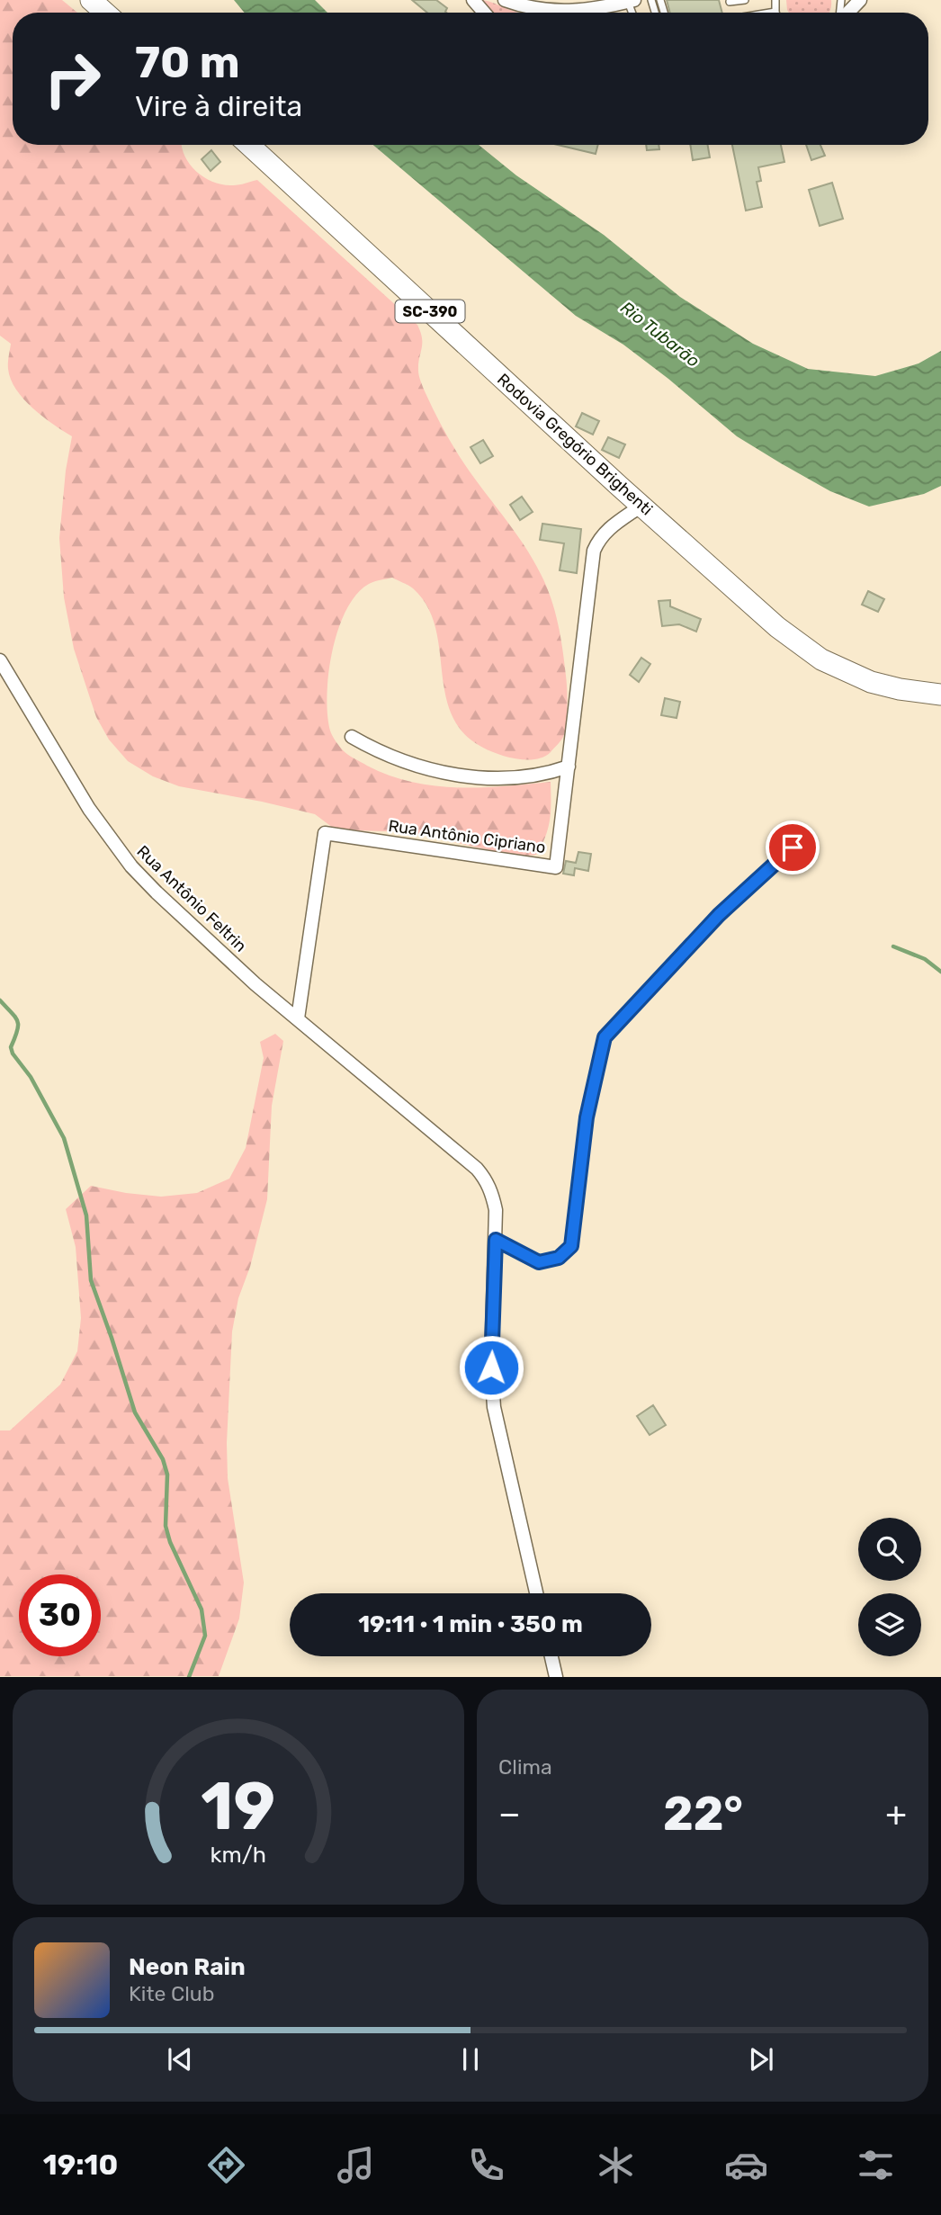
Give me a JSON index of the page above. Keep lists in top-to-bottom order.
{
  "streets": {
    "main road": ["SC-390", "Rodovia Gregório Brighenti"],
    "street": ["Rua Antônio Cipriano", "Rua Antônio Feltrin"]
  },
  "crossings": [
    ["Rodovia Gregório Brighenti", "Rua Antônio Cipriano"],
    ["Rua Antônio Cipriano", "Rua Antônio Feltrin"]
  ],
  "water": ["Rio Tubarão"],
  "page": {
    "turn": ["70 m", "Vire à direita"],
    "limit": "30",
    "trip": "19:11 · 1 min · 350 m",
    "tile": "Clima",
    "heat": ["−", "22°", "+"],
    "song": ["Neon Rain", "Kite Club"],
    "tabs": "19:10",
    "gauge": ["19", "km/h"]
  }
}
